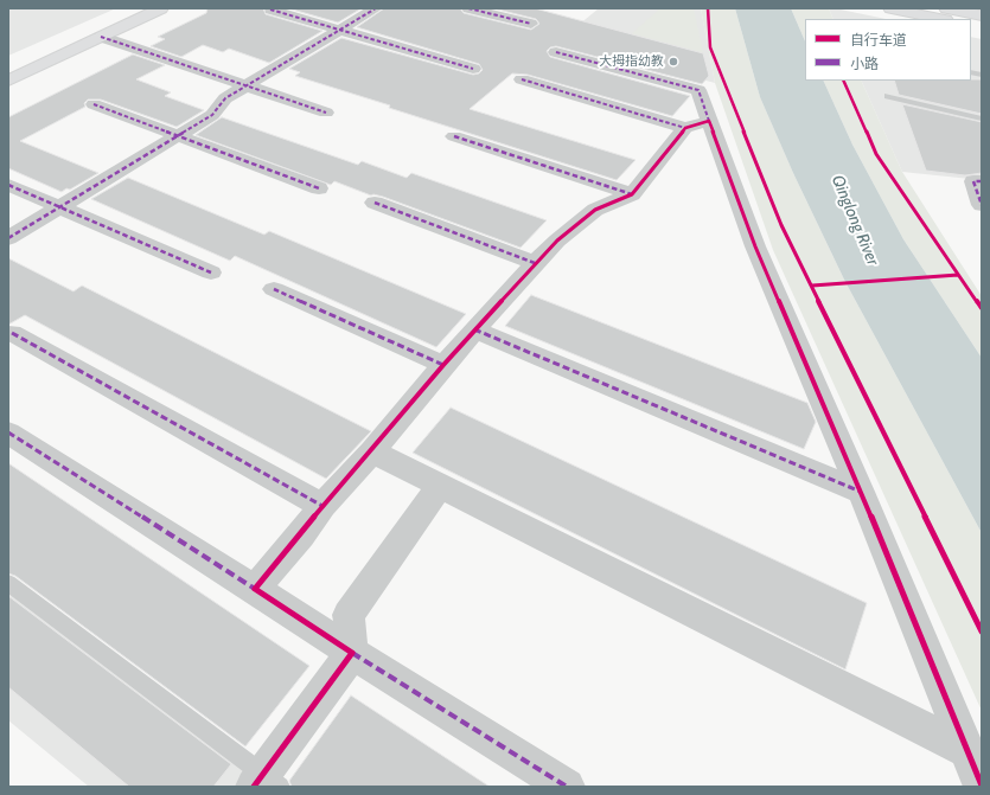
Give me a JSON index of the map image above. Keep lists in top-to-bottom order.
{
  "water": ["Qinglong River"],
  "places": ["大拇指幼教"],
  "legend": ["自行车道", "小路"]
}
